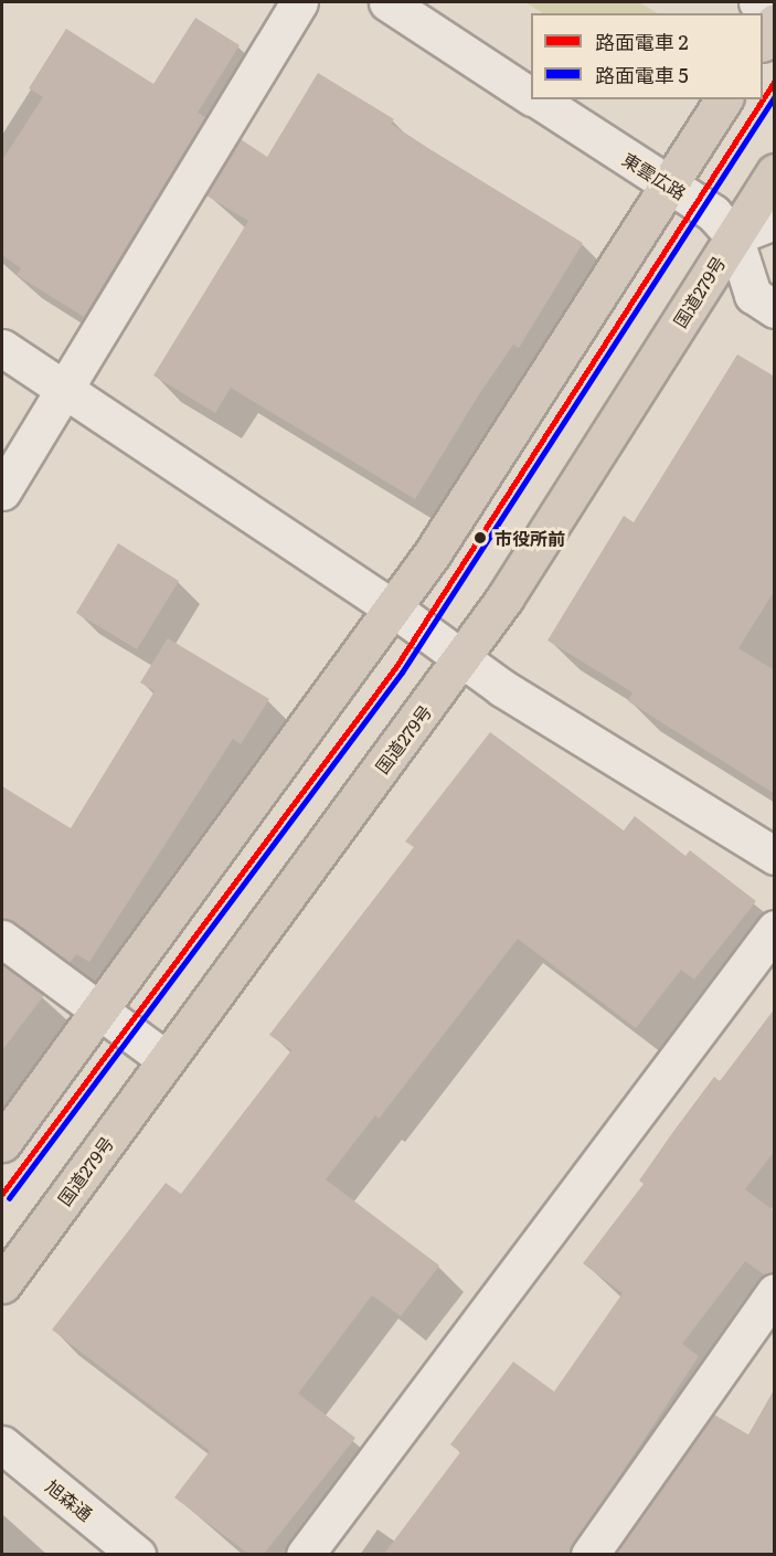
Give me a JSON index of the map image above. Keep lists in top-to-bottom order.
{
  "streets": {
    "highway": ["国道279号"],
    "street": ["東雲広路", "旭森通"]
  },
  "crossings": [
    ["東雲広路", "国道279号"]
  ],
  "places": ["市役所前"],
  "lines": ["tram line 2", "tram line 5"],
  "legend": ["路面電車 2", "路面電車 5"]
}
